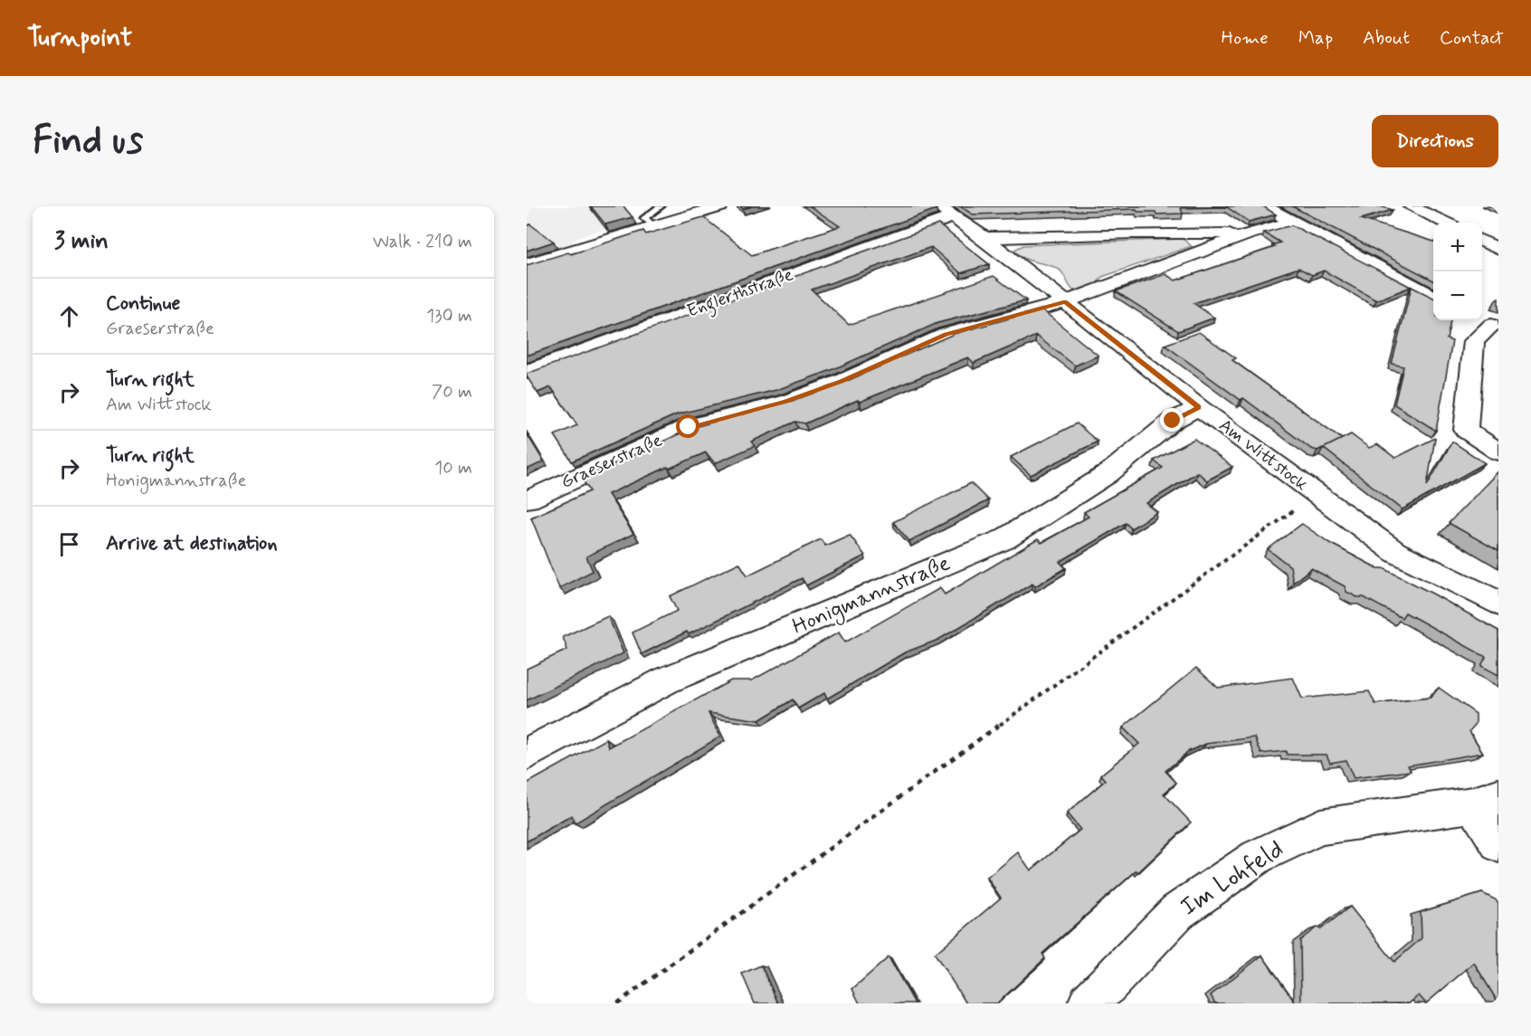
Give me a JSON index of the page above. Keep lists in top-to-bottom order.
{
  "streets": {
    "street": [
      "Englerthstraße",
      "Am Wittstock",
      "Graeserstraße",
      "Honigmannstraße",
      "Im Lohfeld"
    ]
  },
  "crossings": [
    ["Englerthstraße", "Am Wittstock"],
    ["Am Wittstock", "Graeserstraße"],
    ["Am Wittstock", "Honigmannstraße"]
  ],
  "page": {
    "header": "Turnpoint",
    "nav": [
      "Home",
      "Map",
      "About",
      "Contact"
    ],
    "buttons": "Directions",
    "title": "Find us",
    "heading": ["3 min", "Walk · 210 m"],
    "map_buttons": ["+", "−"],
    "list": [
      ["Continue", "Graeserstraße", "130 m"],
      ["Turn right", "Am Wittstock", "70 m"],
      ["Turn right", "Honigmannstraße", "10 m"],
      "Arrive at destination"
    ]
  }
}
